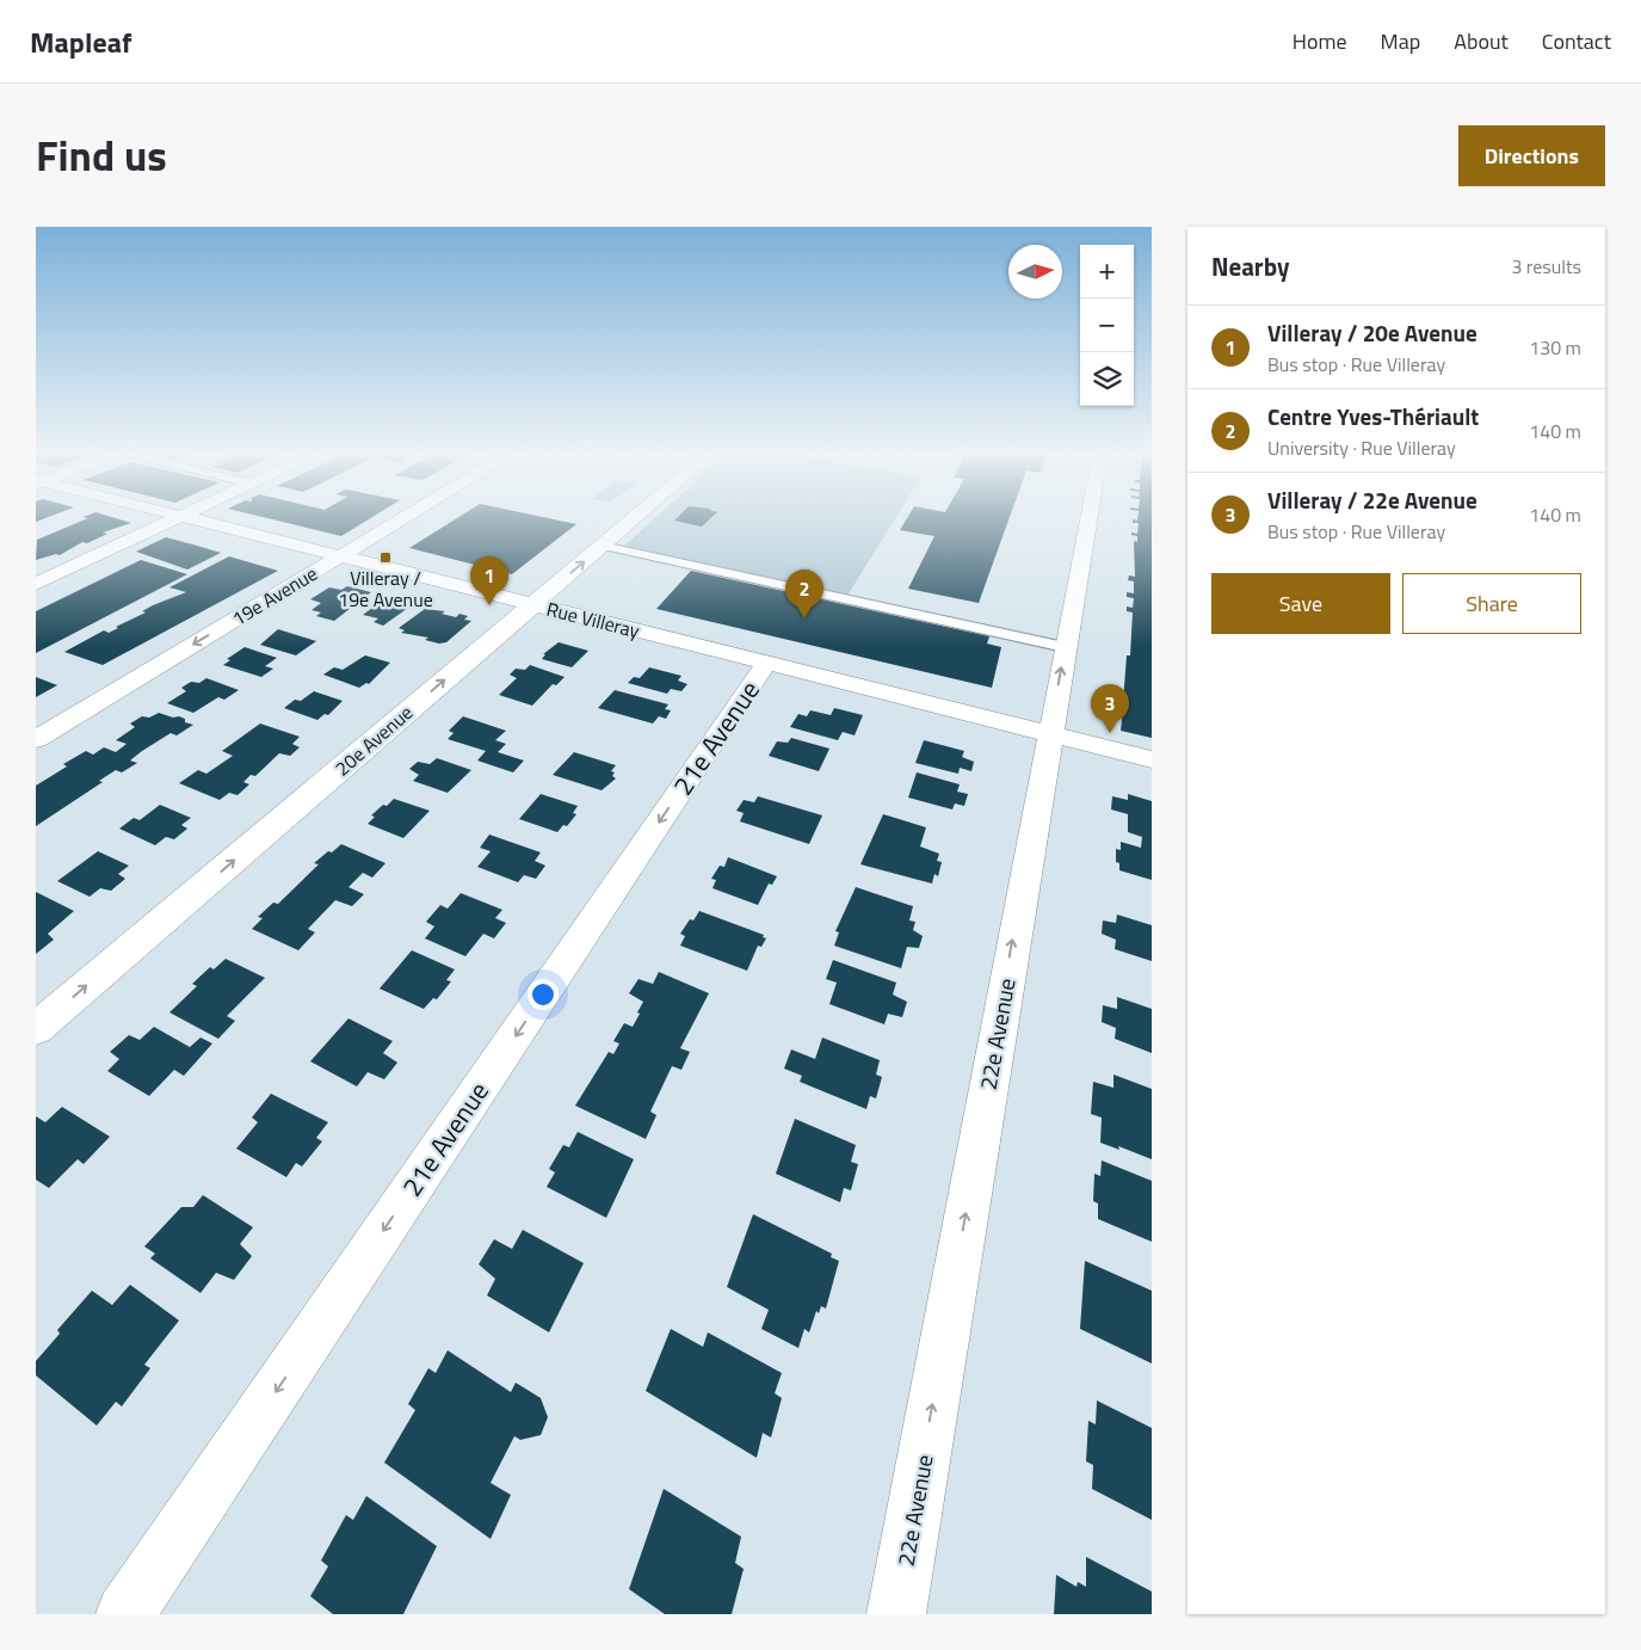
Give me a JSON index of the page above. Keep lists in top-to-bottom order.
{
  "streets": {
    "street": [
      "19e Avenue",
      "Rue Villeray",
      "21e Avenue",
      "20e Avenue",
      "22e Avenue"
    ]
  },
  "crossings": [
    ["19e Avenue", "Rue Villeray"],
    ["Rue Villeray", "21e Avenue"],
    ["Rue Villeray", "20e Avenue"],
    ["Rue Villeray", "22e Avenue"]
  ],
  "one_way": ["21e Avenue", "20e Avenue", "22e Avenue"],
  "places": {
    "transit": ["Villeray / 19e Avenue"]
  },
  "north": "right",
  "page": {
    "header": "Mapleaf",
    "nav": [
      "Home",
      "Map",
      "About",
      "Contact"
    ],
    "title": "Find us",
    "buttons": [
      "Directions",
      ["Save", "Share"]
    ],
    "heading": ["Nearby", "3 results"],
    "map_buttons": ["+", "−"],
    "list": [
      {
        "mark": "1",
        "name": "Villeray / 20e Avenue",
        "note": "Bus stop · Rue Villeray",
        "value": "130 m"
      },
      {
        "mark": "2",
        "name": "Centre Yves-Thériault",
        "note": "University · Rue Villeray",
        "value": "140 m"
      },
      {
        "mark": "3",
        "name": "Villeray / 22e Avenue",
        "note": "Bus stop · Rue Villeray",
        "value": "140 m"
      }
    ],
    "pins": ["1", "2", "3"]
  }
}
